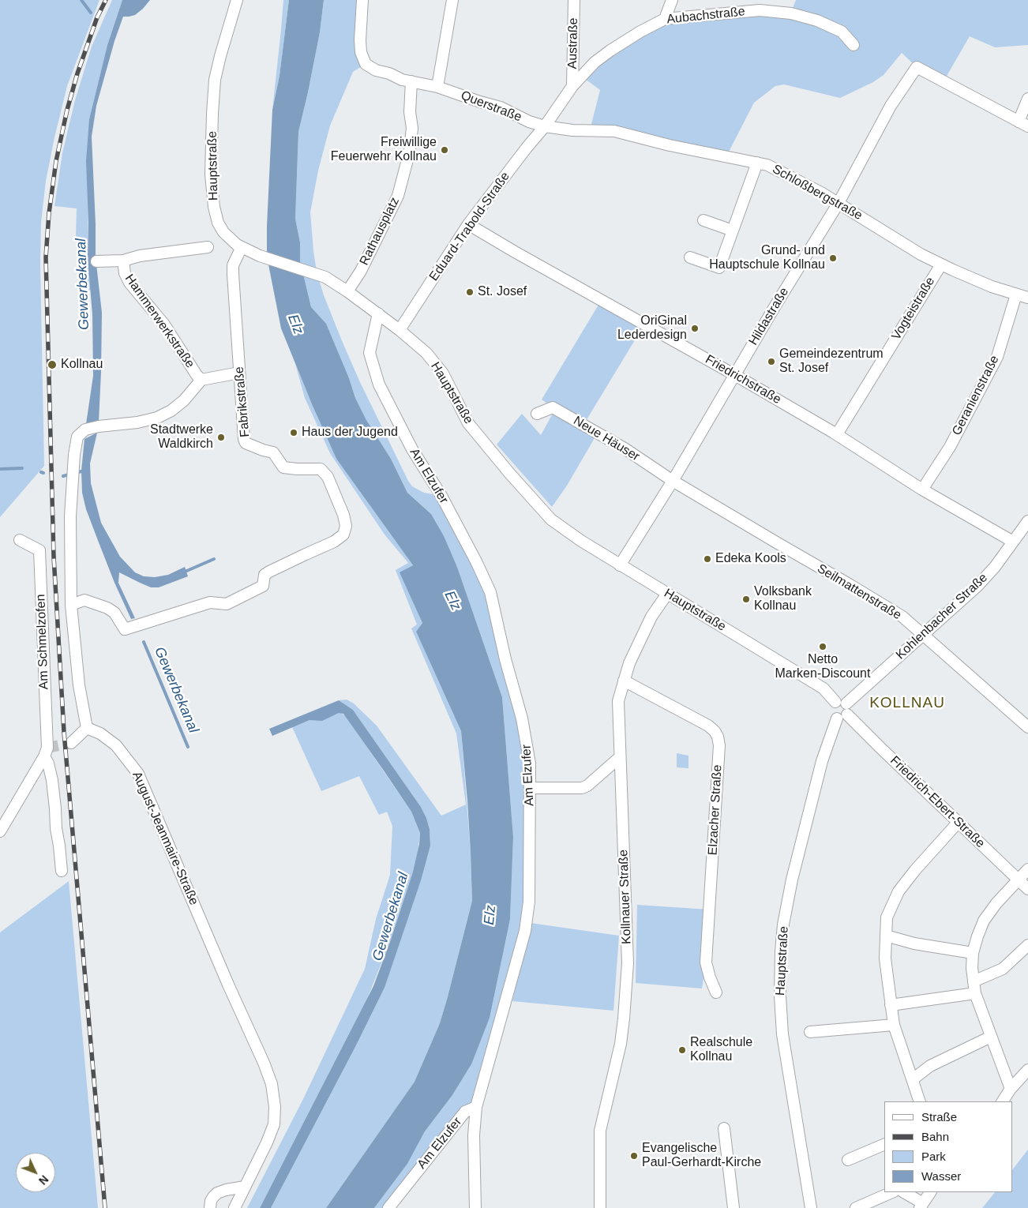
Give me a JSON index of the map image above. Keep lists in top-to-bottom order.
{
  "streets": {
    "street": [
      "Aubachstraße",
      "Austraße",
      "Querstraße",
      "Hauptstraße",
      "Schloßbergstraße",
      "Eduard-Trabold-Straße",
      "Rathausplatz",
      "Vogteistraße",
      "Hildastraße",
      "Hammerwerkstraße",
      "Friedrichstraße",
      "Geranienstraße",
      "Fabrikstraße",
      "Neue Häuser",
      "Am Elzufer",
      "Seilmattenstraße",
      "Kohlenbacher Straße",
      "Am Schmelzofen",
      "Friedrich-Ebert-Straße",
      "Elzacher Straße",
      "August-Jeanmaire-Straße",
      "Kollnauer Straße"
    ]
  },
  "crossings": [
    ["Aubachstraße", "Austraße"],
    ["Aubachstraße", "Querstraße"],
    ["Aubachstraße", "Schloßbergstraße"],
    ["Aubachstraße", "Eduard-Trabold-Straße"],
    ["Querstraße", "Schloßbergstraße"],
    ["Querstraße", "Eduard-Trabold-Straße"],
    ["Querstraße", "Rathausplatz"],
    ["Hauptstraße", "Eduard-Trabold-Straße"],
    ["Hauptstraße", "Rathausplatz"],
    ["Hauptstraße", "Hildastraße"],
    ["Hauptstraße", "Fabrikstraße"],
    ["Hauptstraße", "Am Elzufer"],
    ["Hauptstraße", "Kohlenbacher Straße"],
    ["Hauptstraße", "Friedrich-Ebert-Straße"],
    ["Hauptstraße", "Kollnauer Straße"],
    ["Schloßbergstraße", "Eduard-Trabold-Straße"],
    ["Schloßbergstraße", "Vogteistraße"],
    ["Schloßbergstraße", "Hildastraße"],
    ["Schloßbergstraße", "Geranienstraße"],
    ["Eduard-Trabold-Straße", "Friedrichstraße"],
    ["Vogteistraße", "Friedrichstraße"],
    ["Hildastraße", "Friedrichstraße"],
    ["Hildastraße", "Neue Häuser"],
    ["Hildastraße", "Seilmattenstraße"],
    ["Friedrichstraße", "Geranienstraße"],
    ["Friedrichstraße", "Kohlenbacher Straße"],
    ["Neue Häuser", "Seilmattenstraße"],
    ["Seilmattenstraße", "Kohlenbacher Straße"],
    ["Kohlenbacher Straße", "Friedrich-Ebert-Straße"],
    ["Elzacher Straße", "Kollnauer Straße"]
  ],
  "districts": ["KOLLNAU"],
  "water": ["Gewerbekanal", "Elz"],
  "places": [
    "Freiwillige Feuerwehr Kollnau",
    "Grund- und Hauptschule Kollnau",
    "St. Josef",
    "OriGinal Lederdesign",
    "Gemeindezentrum St. Josef",
    "Kollnau",
    "Haus der Jugend",
    "Stadtwerke Waldkirch",
    "Edeka Kools",
    "Volksbank Kollnau",
    "Netto Marken-Discount",
    "Realschule Kollnau",
    "Evangelische Paul-Gerhardt-Kirche"
  ],
  "legend": [
    "Straße",
    "Bahn",
    "Park",
    "Wasser"
  ],
  "north": "bottom right"
}
